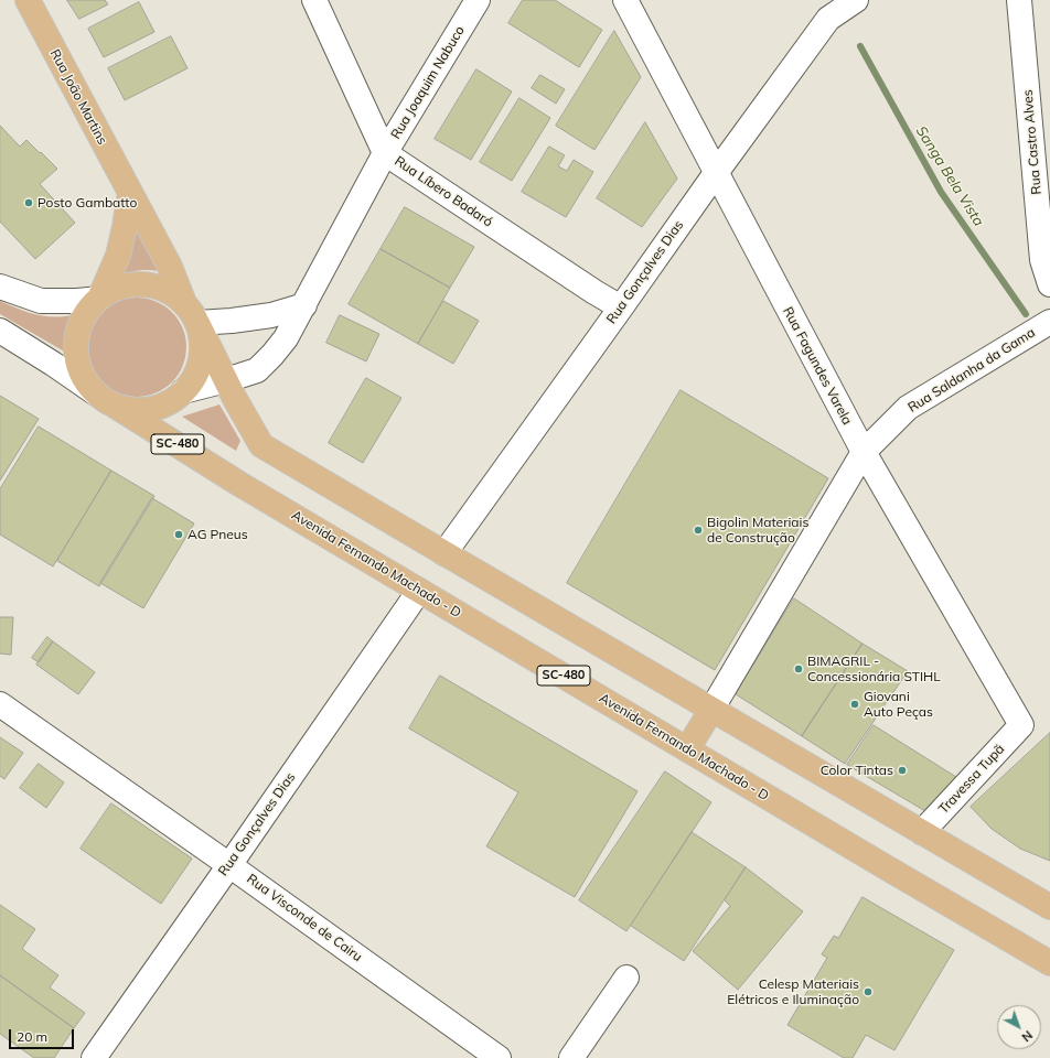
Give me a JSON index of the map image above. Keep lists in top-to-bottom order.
{
  "streets": {
    "main road": ["Rua João Martins", "SC-480", "Avenida Fernando Machado - D"],
    "street": [
      "Rua Joaquim Nabuco",
      "Rua Castro Alves",
      "Rua Líbero Badaró",
      "Rua Gonçalves Dias",
      "Rua Fagundes Varela",
      "Rua Saldanha da Gama",
      "Travessa Tupã",
      "Rua Visconde de Cairu"
    ]
  },
  "crossings": [
    ["Rua Joaquim Nabuco", "Rua João Martins"],
    ["Rua Joaquim Nabuco", "Rua Líbero Badaró"],
    ["Rua Joaquim Nabuco", "Avenida Fernando Machado - D"],
    ["Rua João Martins", "Avenida Fernando Machado - D"],
    ["Rua Líbero Badaró", "Rua Gonçalves Dias"],
    ["Rua Gonçalves Dias", "Rua Fagundes Varela"],
    ["Rua Gonçalves Dias", "Avenida Fernando Machado - D"],
    ["Rua Gonçalves Dias", "Rua Visconde de Cairu"],
    ["Rua Fagundes Varela", "Rua Saldanha da Gama"],
    ["Rua Fagundes Varela", "Travessa Tupã"]
  ],
  "water": ["Sanga Bela Vista"],
  "places": [
    "Posto Gambatto",
    "Bigolin Materiais de Construção",
    "AG Pneus",
    "BIMAGRIL - Concessionária STIHL",
    "Giovani Auto Peças",
    "Color Tintas",
    "Celesp Materiais Elétricos e Iluminação"
  ],
  "scale_bar": "20 m",
  "north": "bottom right"
}
